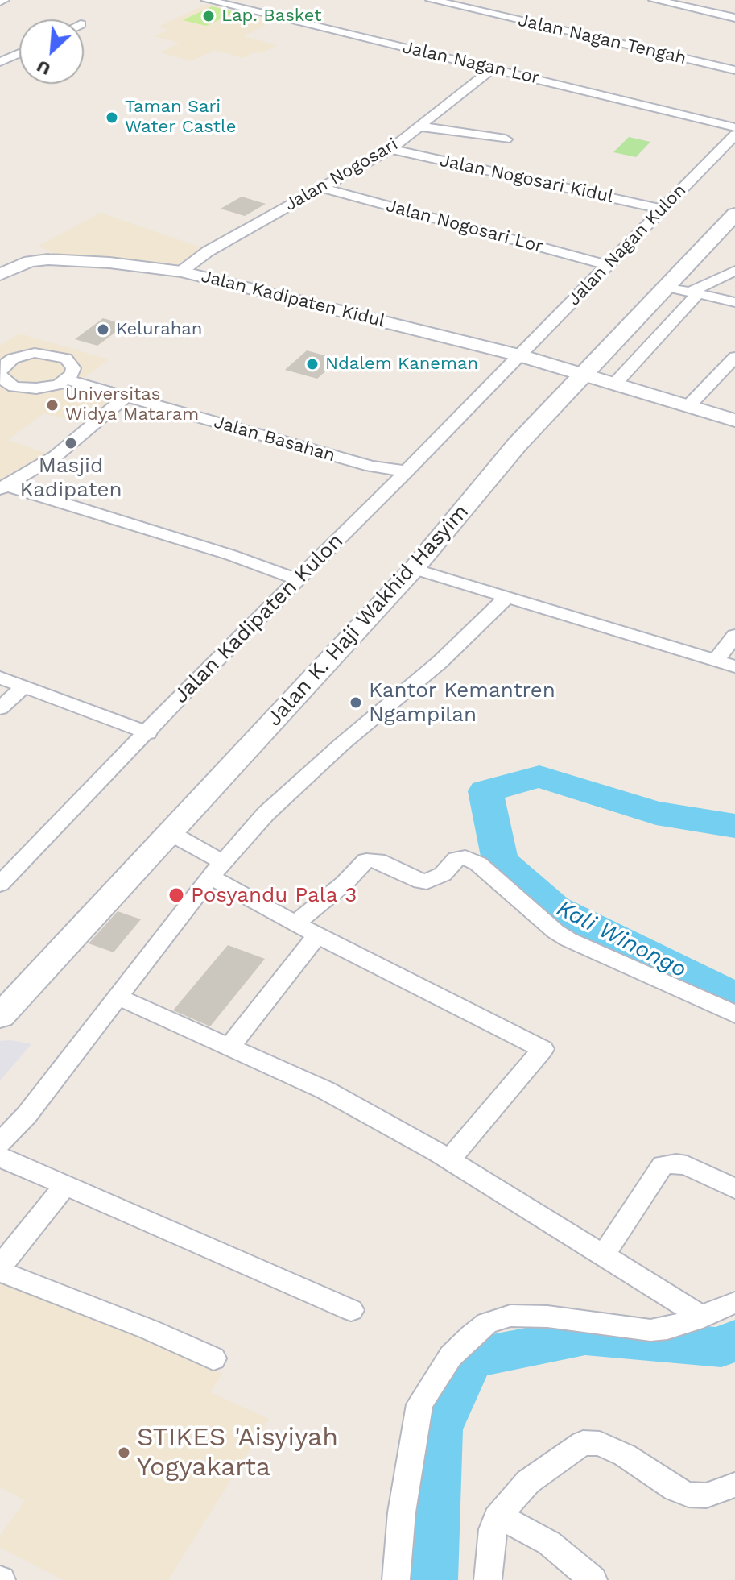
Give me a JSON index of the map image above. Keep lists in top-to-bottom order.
{
  "streets": {
    "main road": ["Jalan K. Haji Wakhid Hasyim"],
    "street": [
      "Jalan Nagan Tengah",
      "Jalan Nagan Lor",
      "Jalan Nogosari",
      "Jalan Nogosari Kidul",
      "Jalan Nogosari Lor",
      "Jalan Nagan Kulon",
      "Jalan Kadipaten Kidul",
      "Jalan Basahan",
      "Jalan Kadipaten Kulon"
    ]
  },
  "crossings": [
    ["Jalan Nagan Lor", "Jalan Nogosari"],
    ["Jalan Nogosari", "Jalan Nogosari Kidul"],
    ["Jalan Nogosari", "Jalan Nogosari Lor"],
    ["Jalan Nogosari", "Jalan Kadipaten Kidul"],
    ["Jalan Nogosari Kidul", "Jalan Nagan Kulon"],
    ["Jalan Nogosari Lor", "Jalan Nagan Kulon"],
    ["Jalan Nagan Kulon", "Jalan Kadipaten Kidul"],
    ["Jalan Nagan Kulon", "Jalan Kadipaten Kulon"],
    ["Jalan Kadipaten Kidul", "Jalan K. Haji Wakhid Hasyim"],
    ["Jalan Kadipaten Kidul", "Jalan Kadipaten Kulon"],
    ["Jalan Basahan", "Jalan Kadipaten Kulon"]
  ],
  "water": ["Kali Winongo"],
  "places": [
    "Lap. Basket",
    "Taman Sari Water Castle",
    "Kelurahan",
    "Ndalem Kaneman",
    "Universitas Widya Mataram",
    "Masjid Kadipaten",
    "Kantor Kemantren Ngampilan",
    "Posyandu Pala 3",
    "STIKES 'Aisyiyah Yogyakarta"
  ],
  "north": "bottom left"
}
